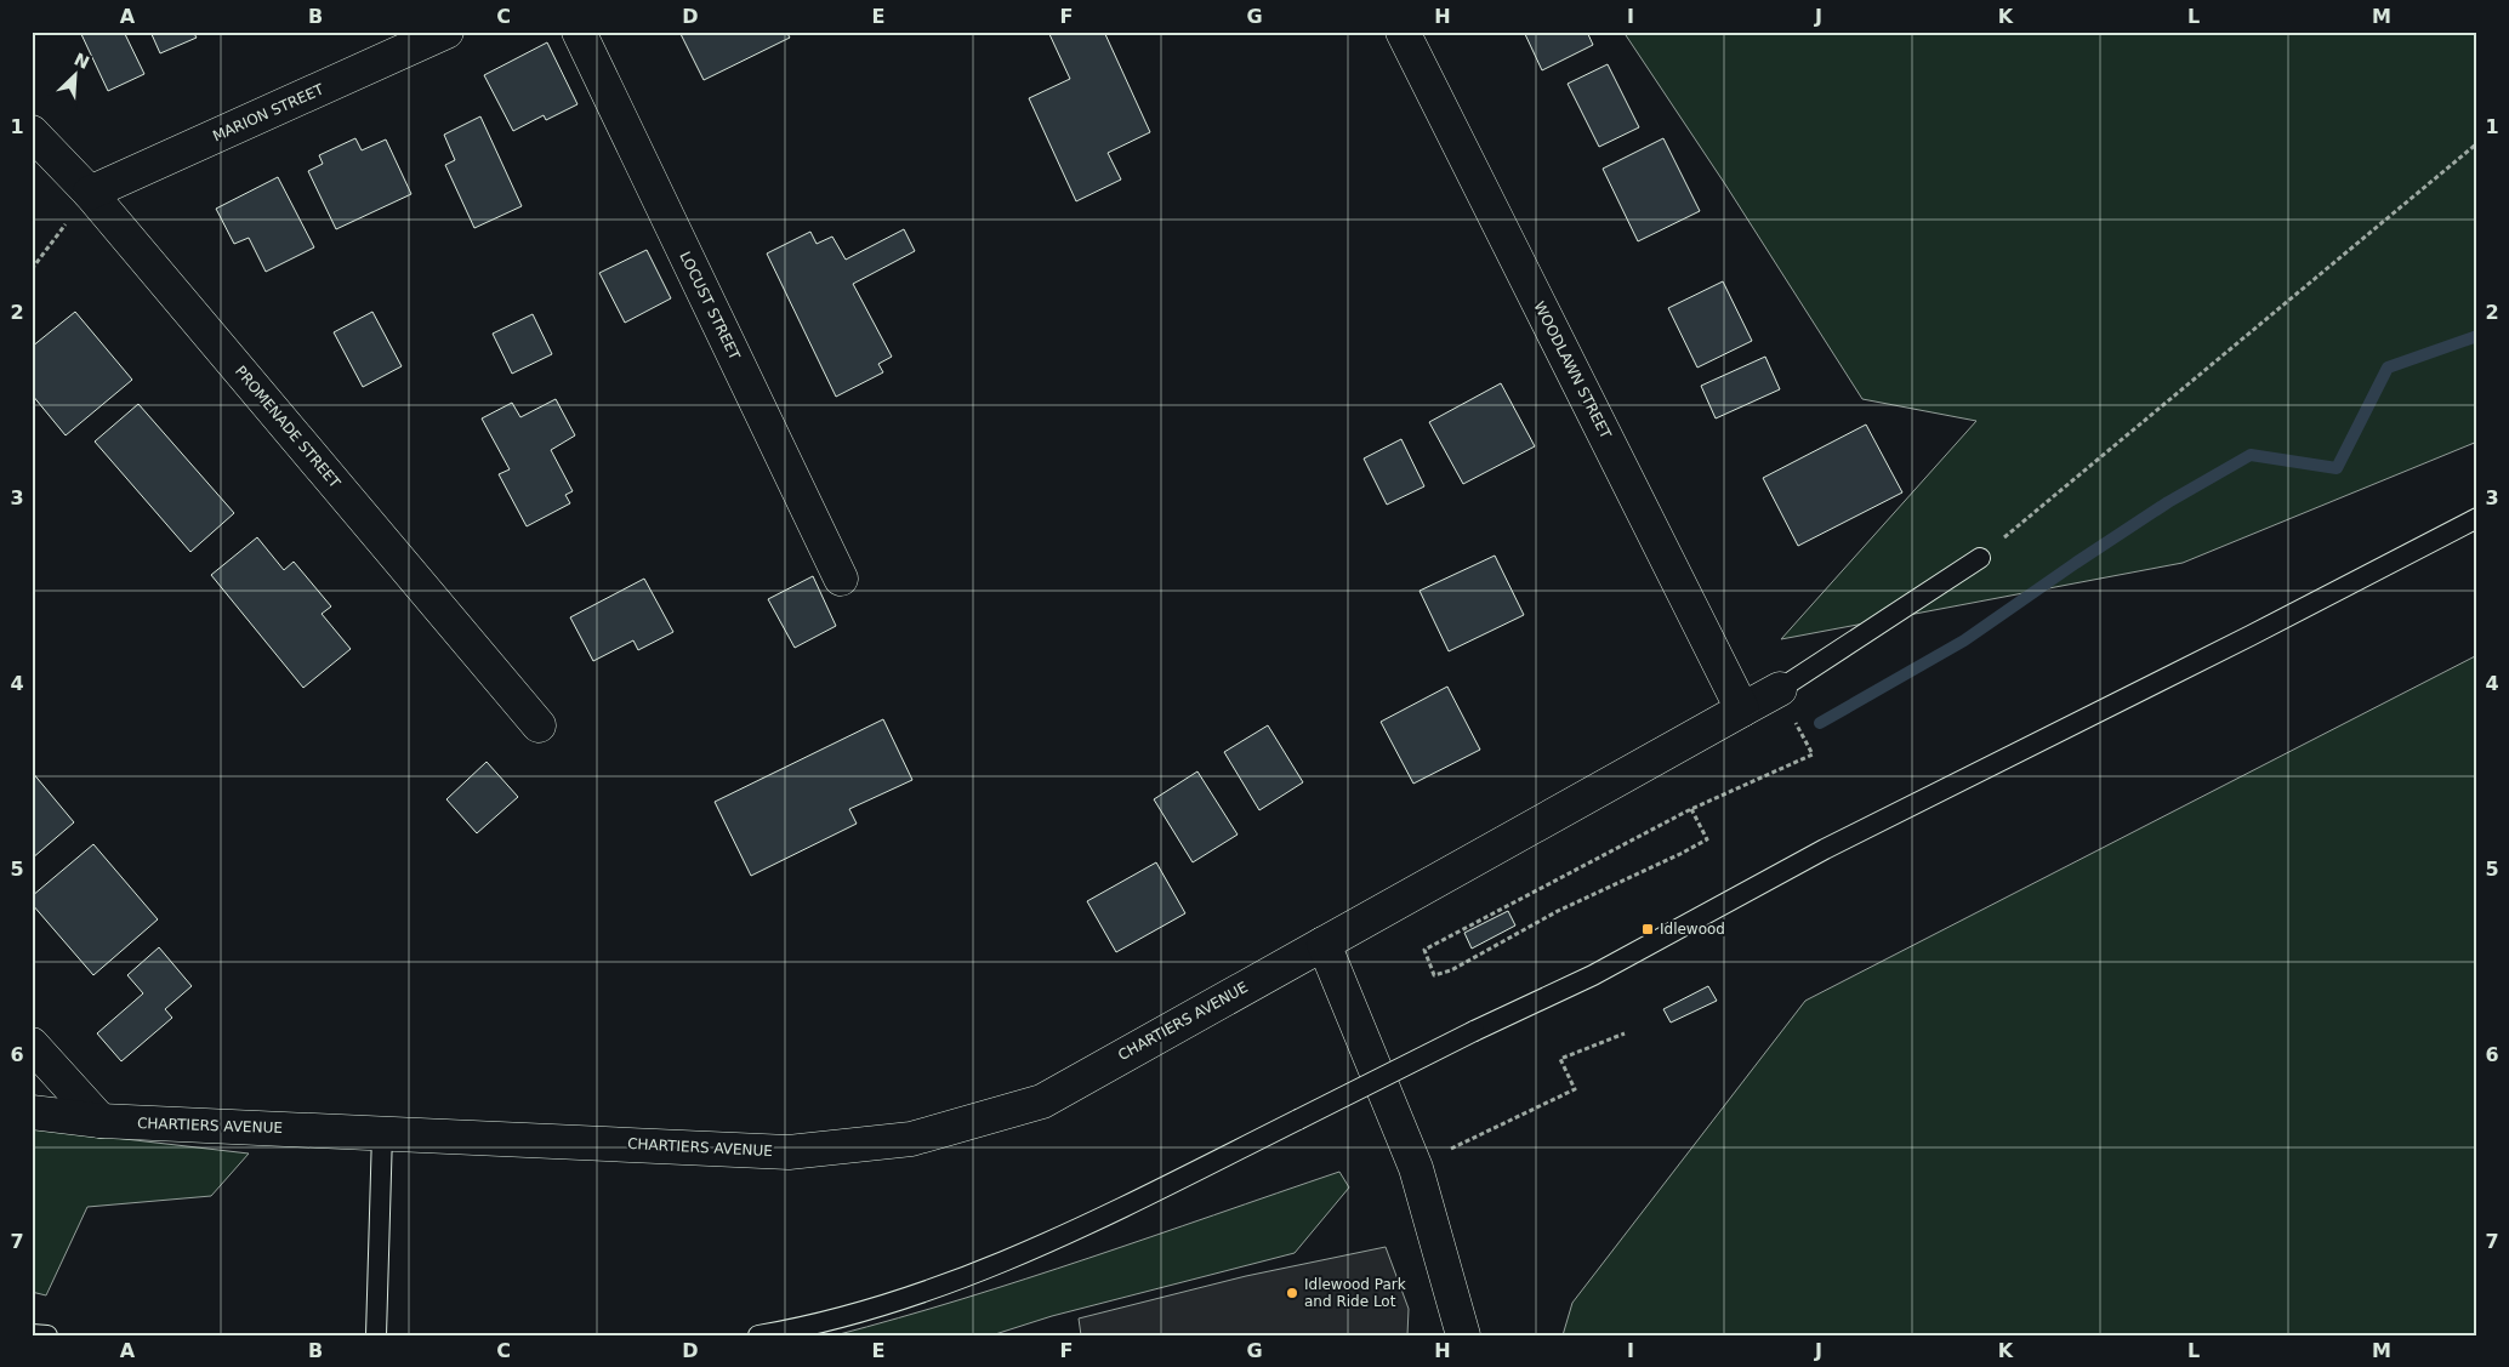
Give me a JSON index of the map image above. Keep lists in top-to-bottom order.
{
  "streets": {
    "street": [
      "MARION STREET",
      "LOCUST STREET",
      "WOODLAWN STREET",
      "PROMENADE STREET",
      "CHARTIERS AVENUE"
    ]
  },
  "crossings": [
    ["MARION STREET", "PROMENADE STREET"],
    ["WOODLAWN STREET", "CHARTIERS AVENUE"]
  ],
  "places": {
    "transit": ["Idlewood"],
    "other": ["Idlewood Park and Ride Lot"]
  },
  "north": "top right",
  "grid": {
    "columns": [
      "A",
      "B",
      "C",
      "D",
      "E",
      "F",
      "G",
      "H",
      "I",
      "J",
      "K",
      "L",
      "M"
    ],
    "rows": [
      "1",
      "2",
      "3",
      "4",
      "5",
      "6",
      "7"
    ]
  }
}
